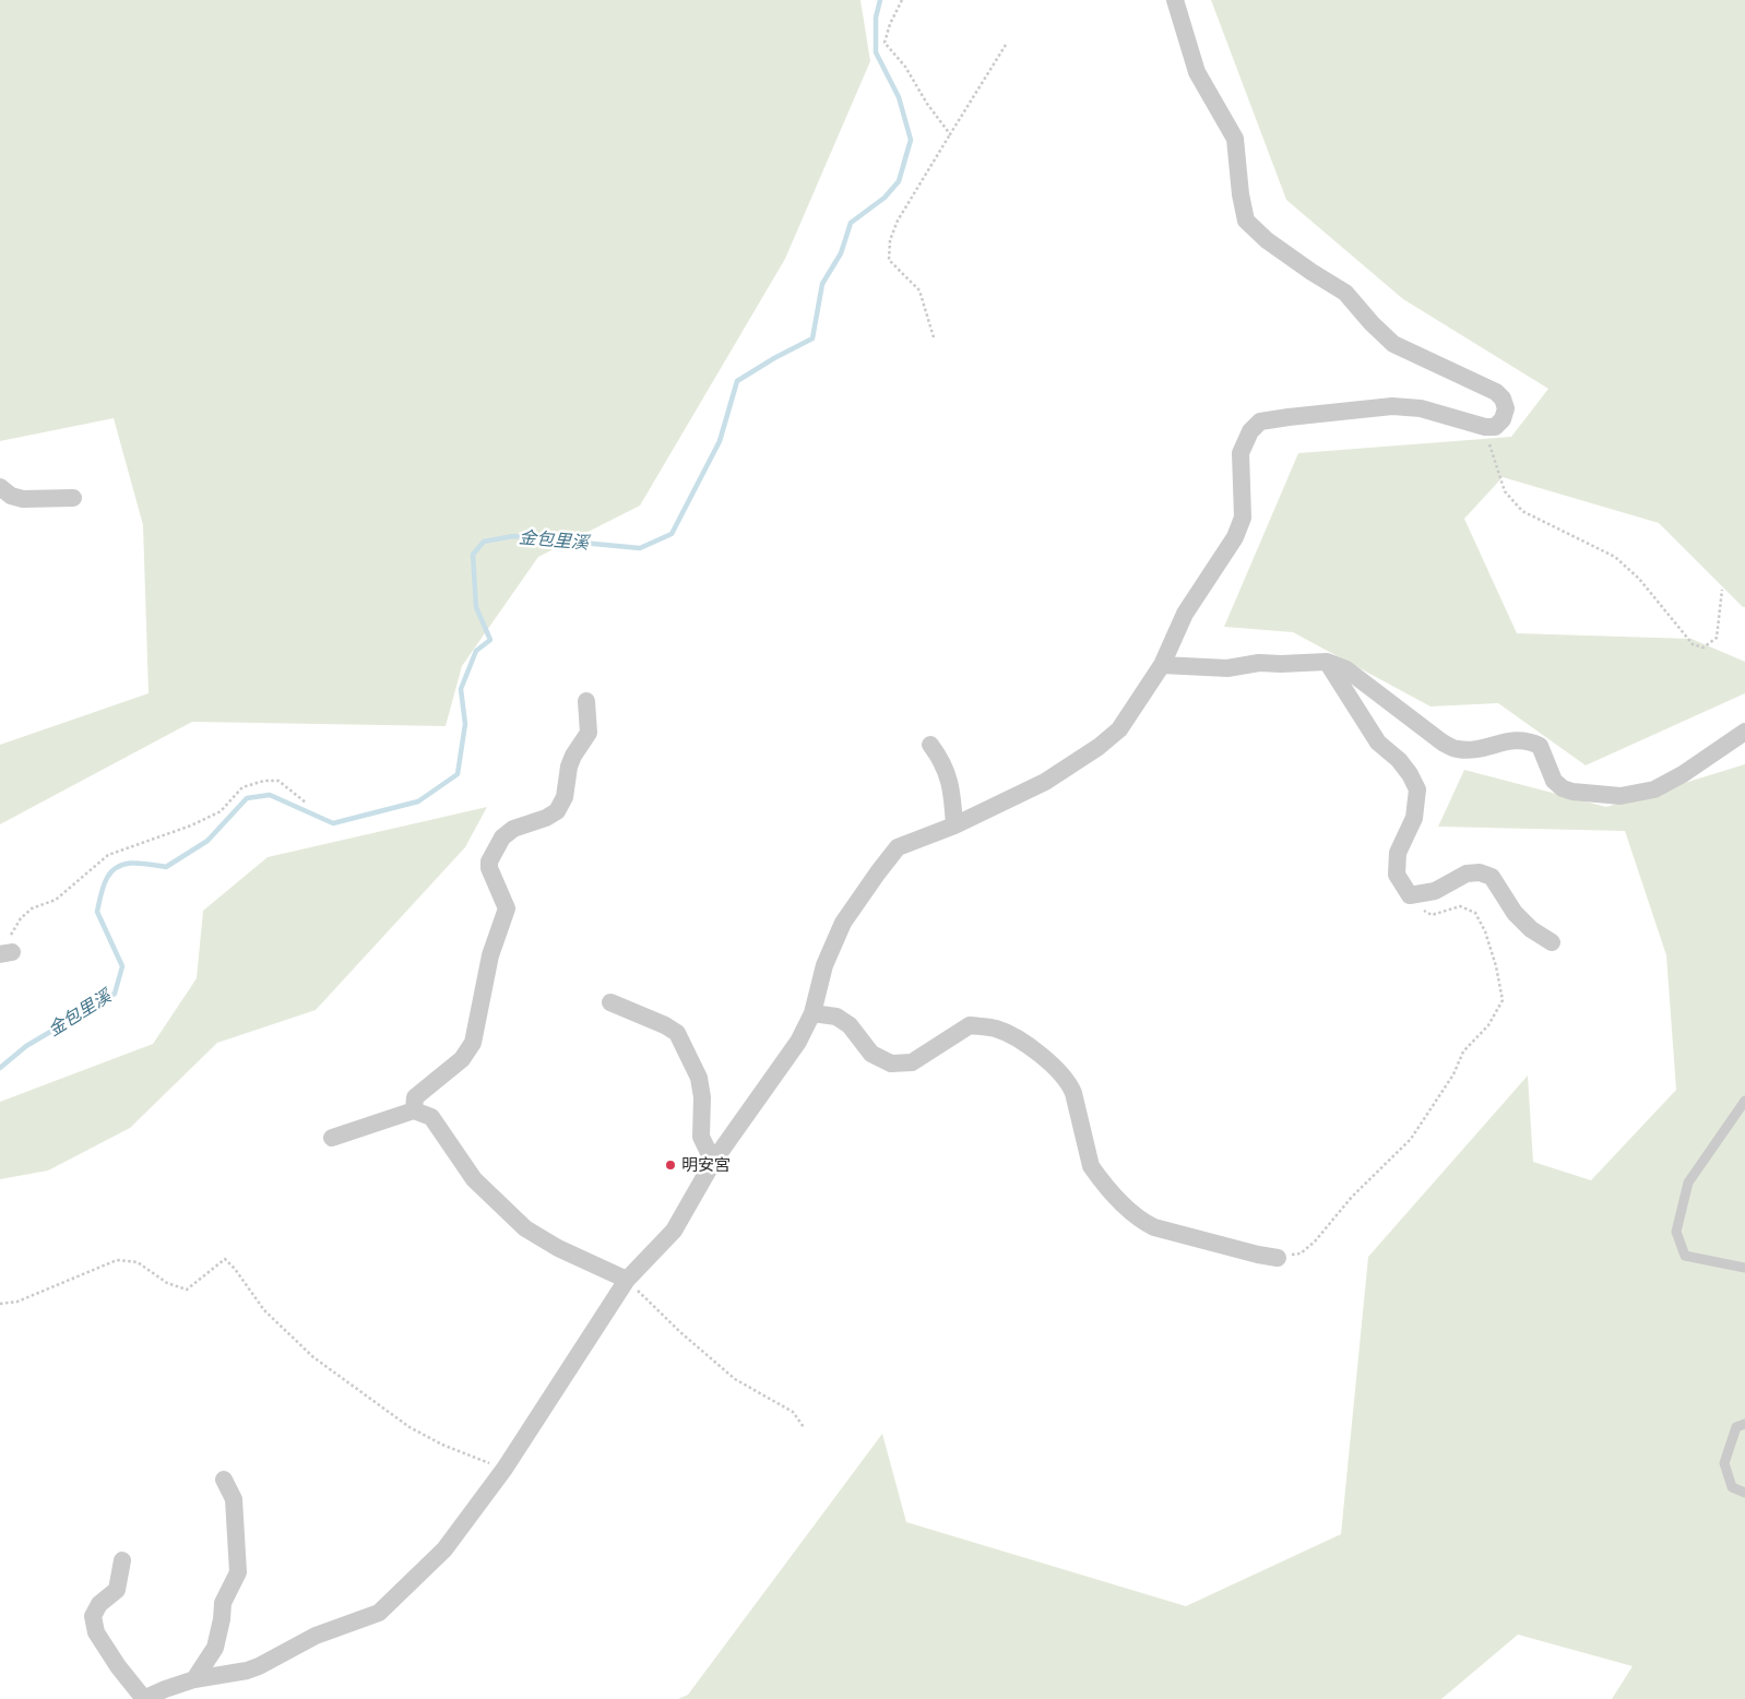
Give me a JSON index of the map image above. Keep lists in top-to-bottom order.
{
  "water": ["金包里溪"],
  "places": ["明安宮"]
}
